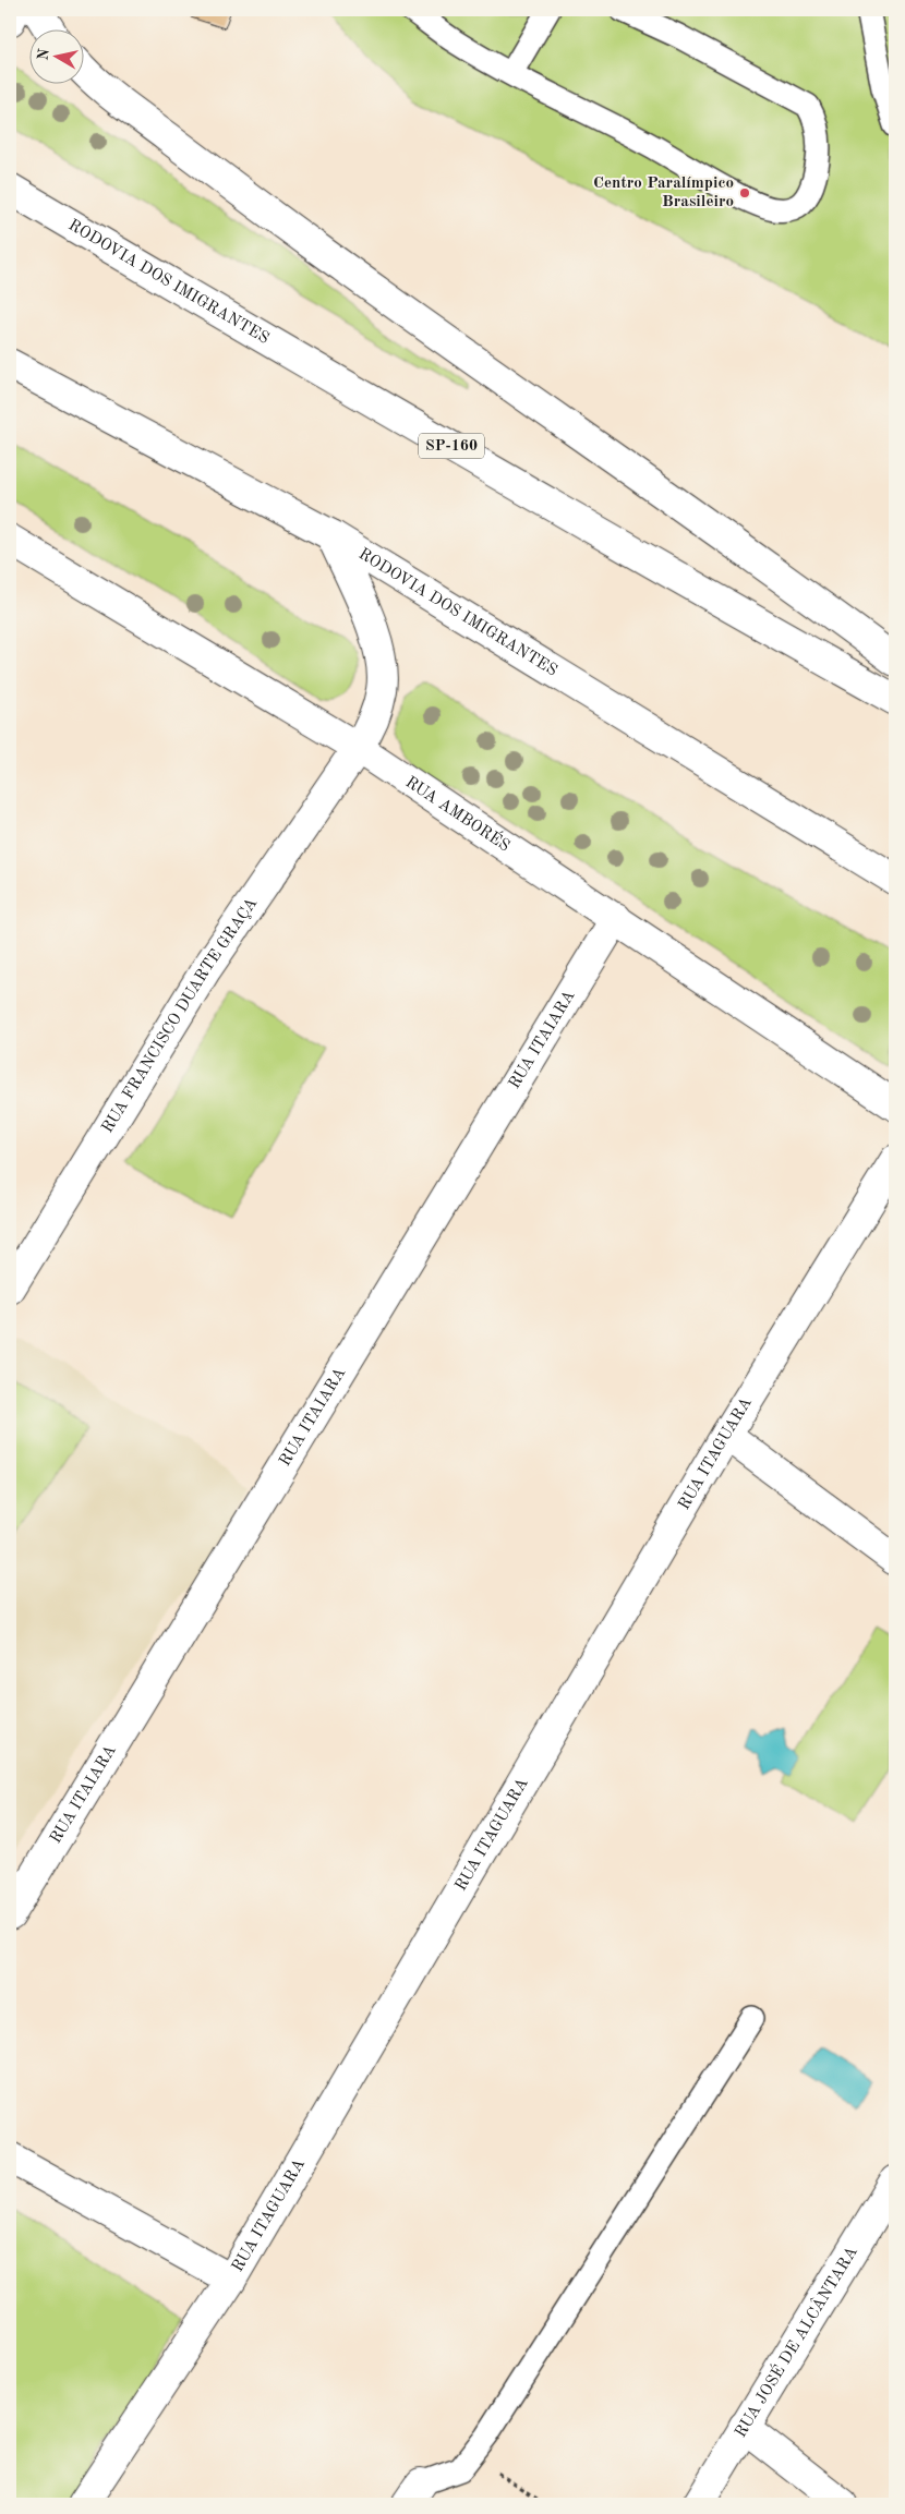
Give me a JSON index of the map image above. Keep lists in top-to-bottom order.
{
  "streets": {
    "main road": [
      "RODOVIA DOS IMIGRANTES",
      "SP-160",
      "RUA AMBORÉS",
      "RUA FRANCISCO DUARTE GRAÇA",
      "RUA ITAIARA",
      "RUA ITAGUARA",
      "RUA JOSÉ DE ALCÂNTARA"
    ]
  },
  "crossings": [
    ["RODOVIA DOS IMIGRANTES", "RUA FRANCISCO DUARTE GRAÇA"],
    ["RUA AMBORÉS", "RUA FRANCISCO DUARTE GRAÇA"],
    ["RUA AMBORÉS", "RUA ITAIARA"]
  ],
  "places": ["Centro Paralímpico Brasileiro"],
  "north": "left"
}
